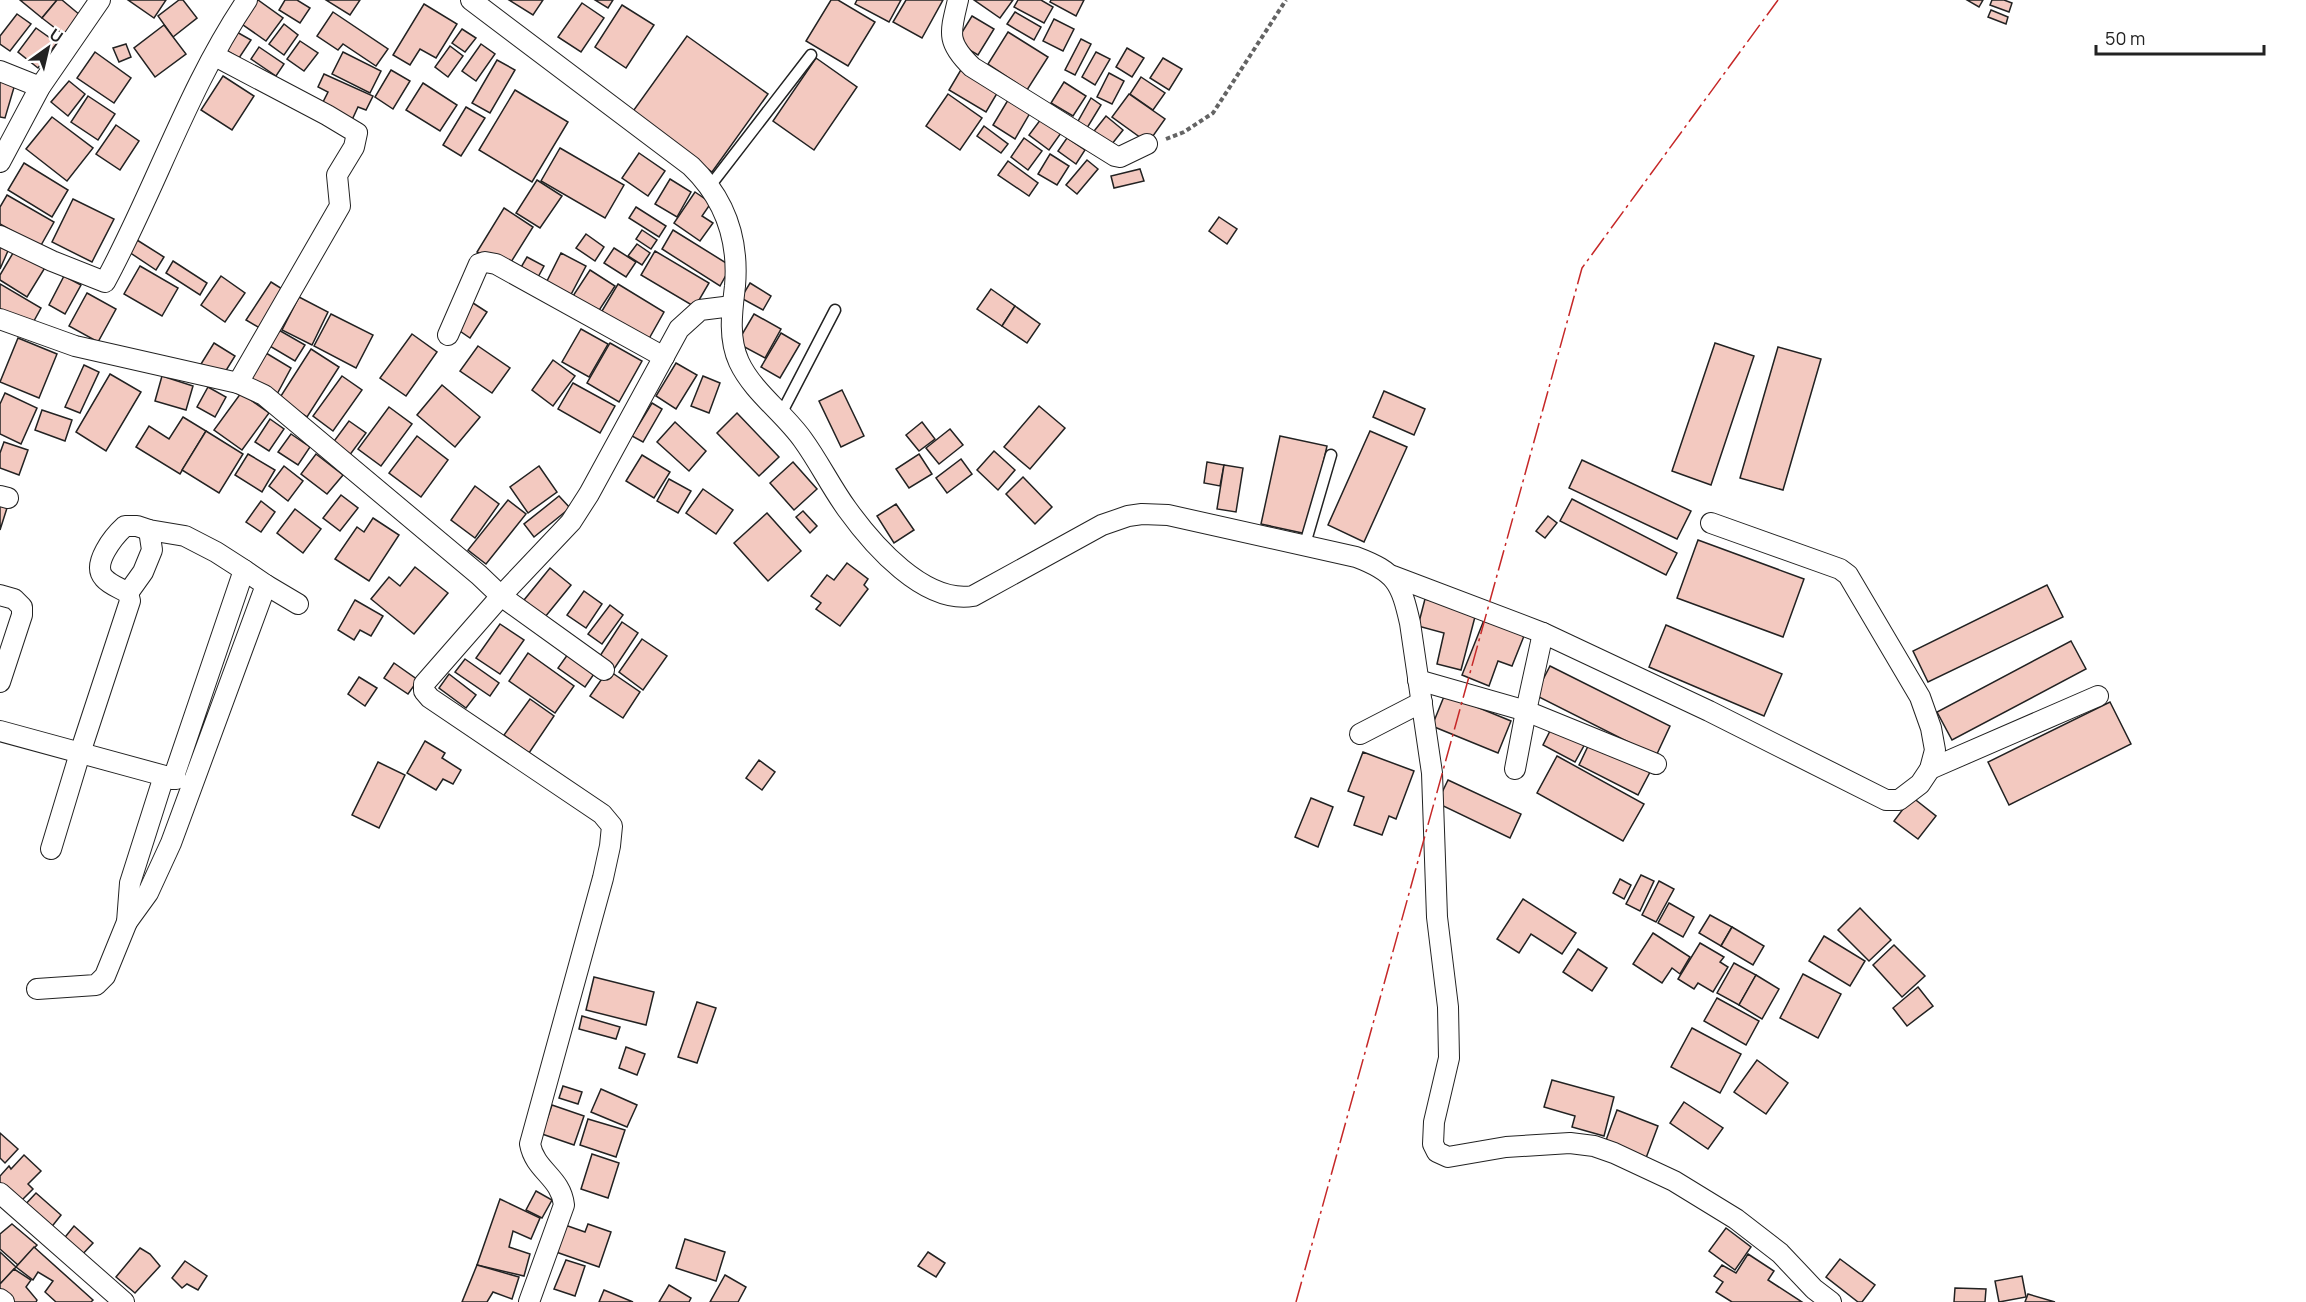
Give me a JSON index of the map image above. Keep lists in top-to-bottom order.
{
  "scale_bar": "50 m",
  "north": "top right"
}
